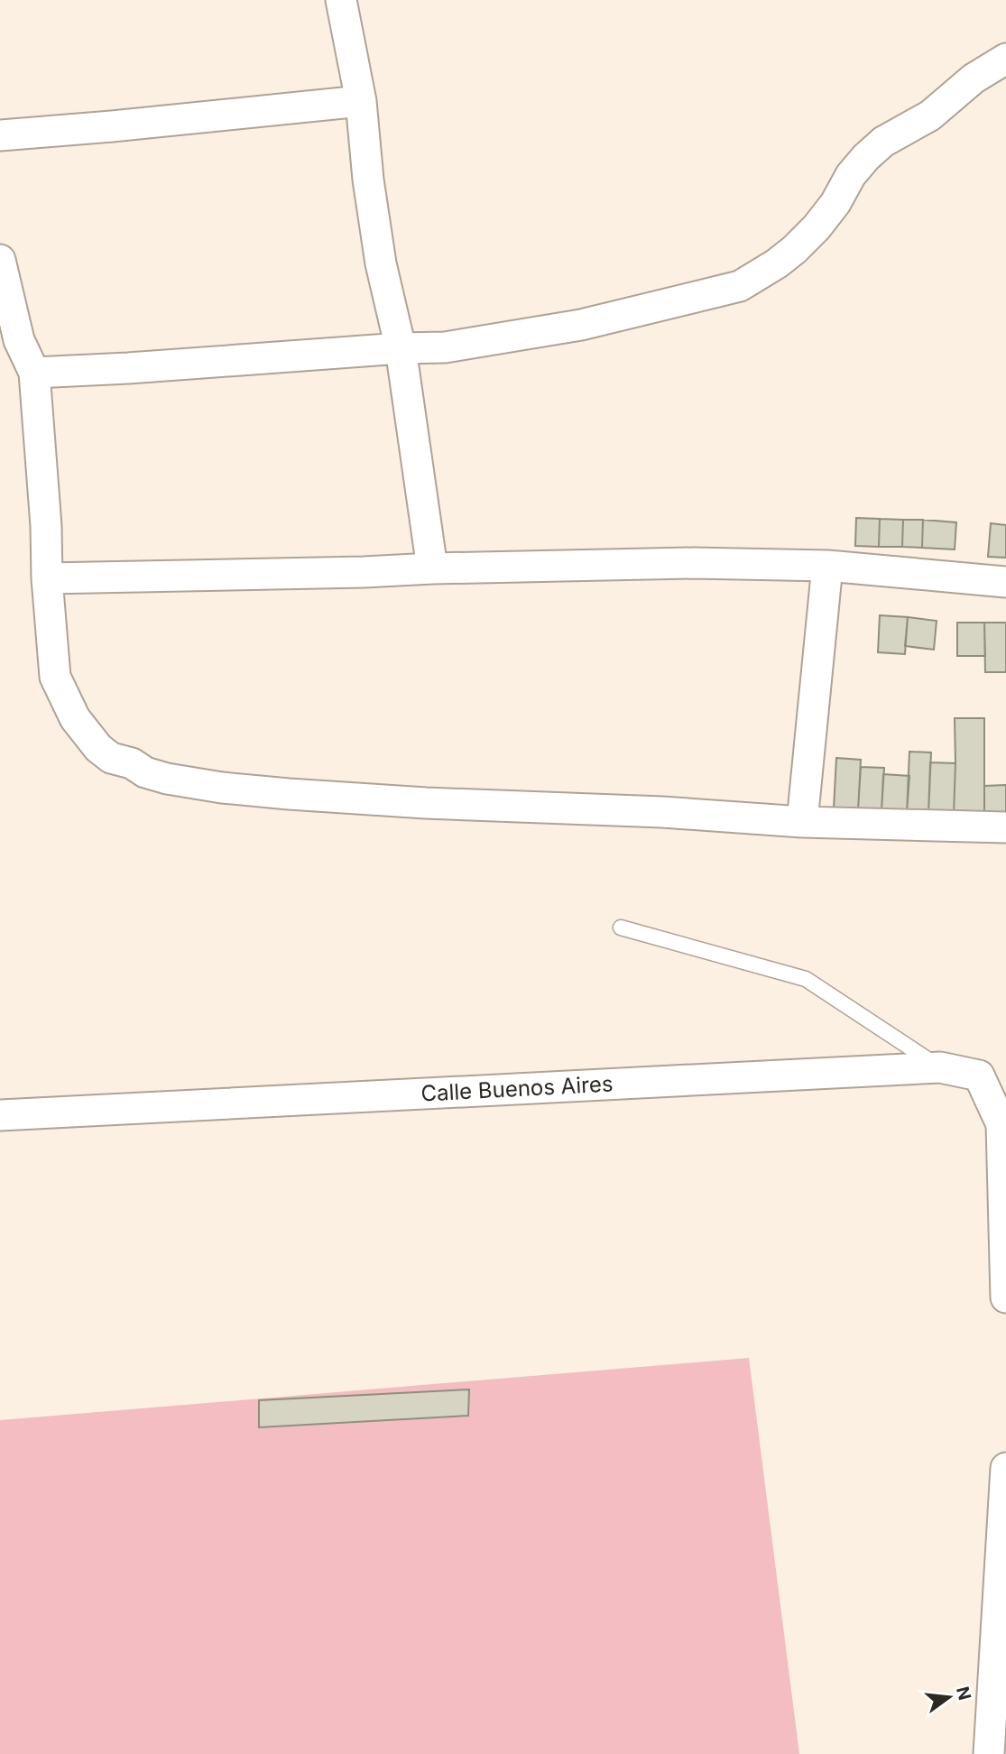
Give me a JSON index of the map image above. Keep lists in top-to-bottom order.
{
  "streets": {
    "street": ["Calle Buenos Aires"]
  },
  "north": "right"
}
